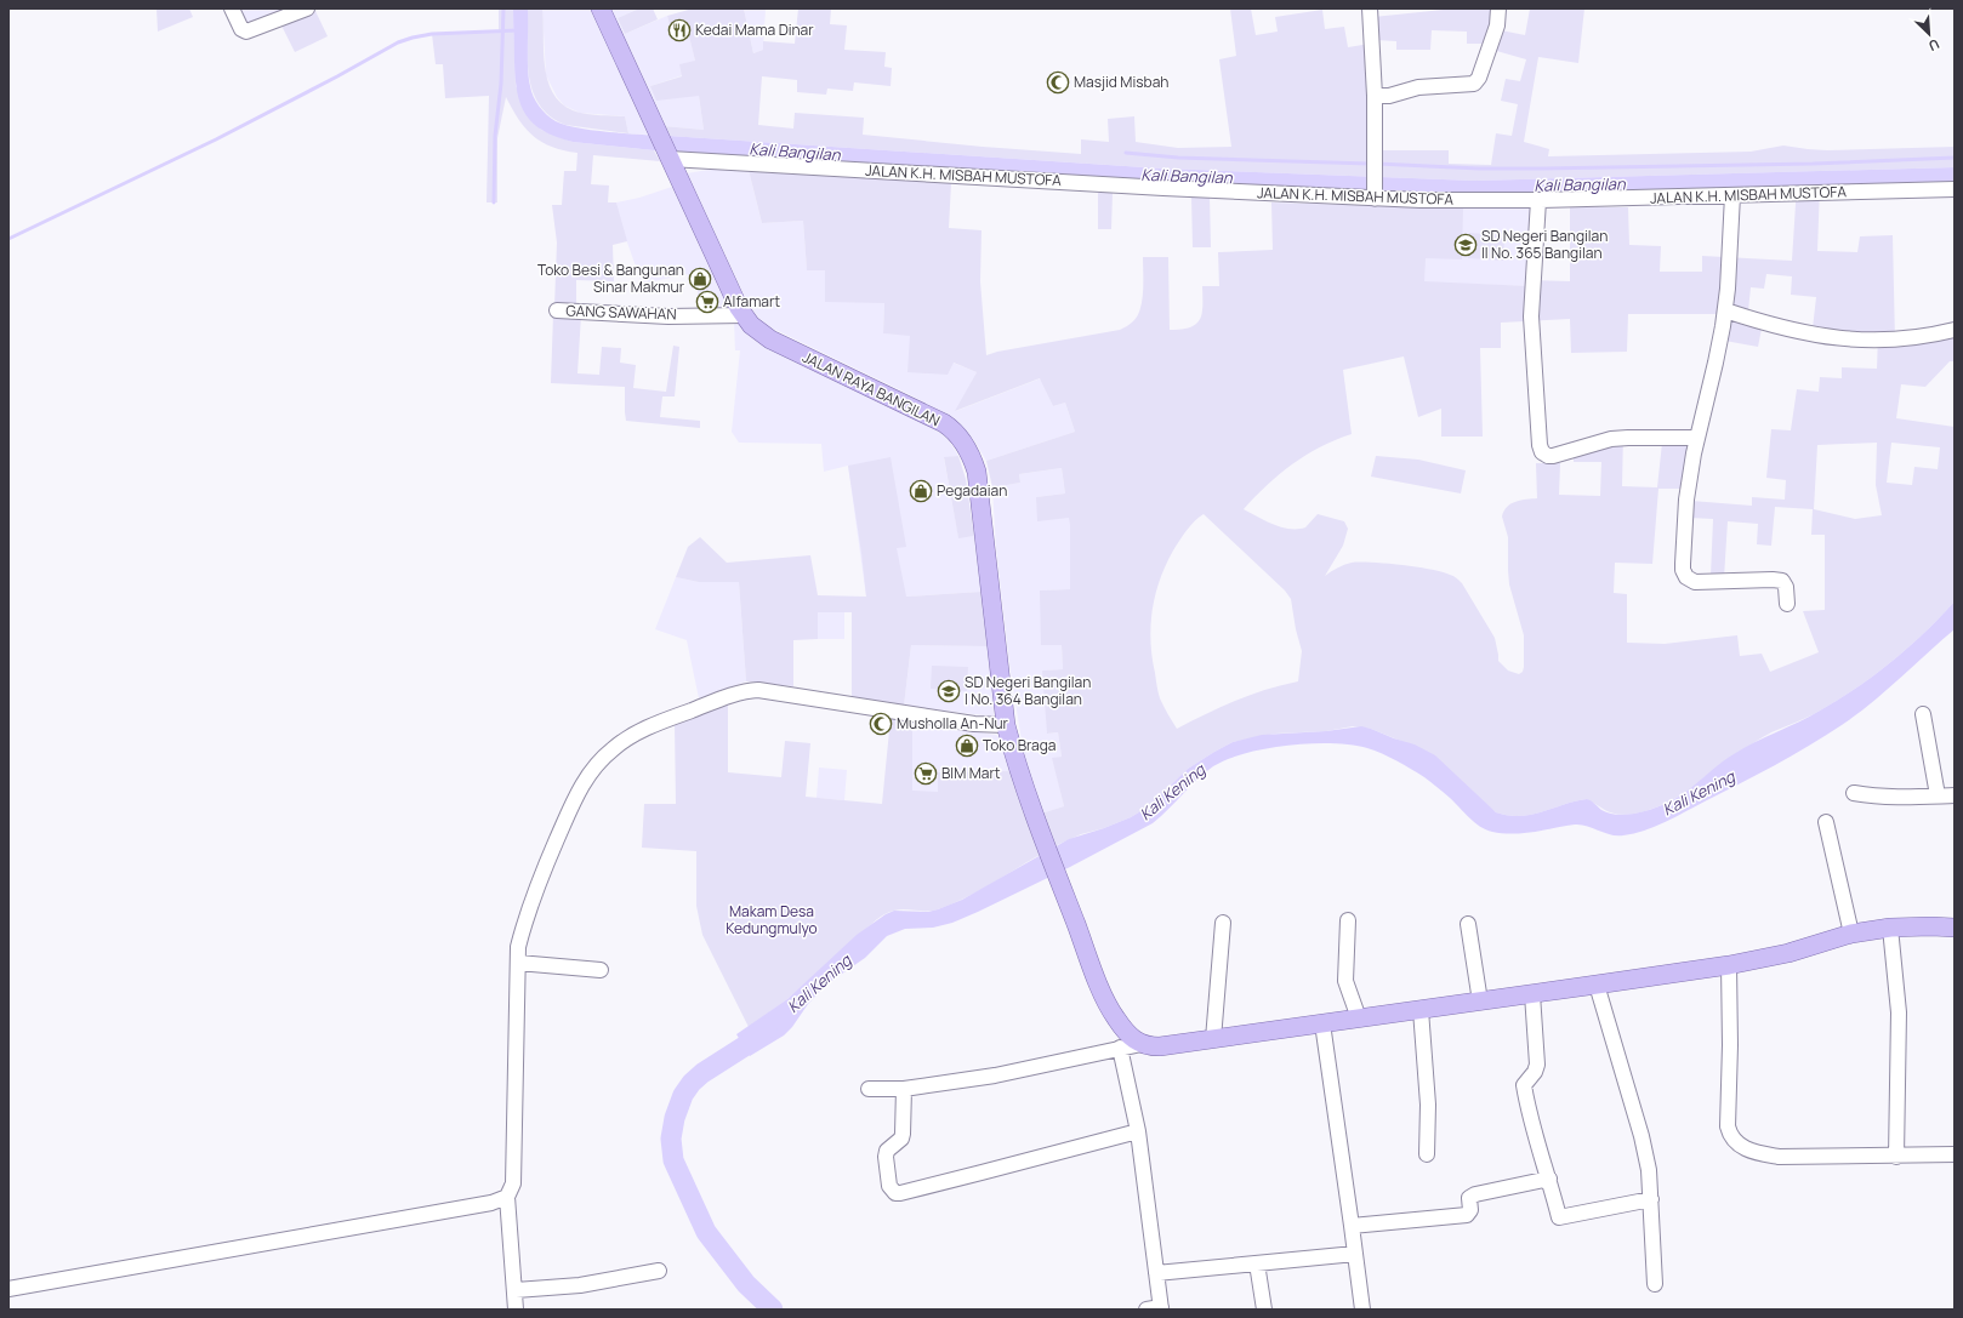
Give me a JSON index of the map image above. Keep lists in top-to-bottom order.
{
  "streets": {
    "main road": ["JALAN RAYA BANGILAN"],
    "street": ["JALAN K.H. MISBAH MUSTOFA", "GANG SAWAHAN"]
  },
  "crossings": [
    ["JALAN K.H. MISBAH MUSTOFA", "JALAN RAYA BANGILAN"],
    ["GANG SAWAHAN", "JALAN RAYA BANGILAN"]
  ],
  "water": ["Kali Bangilan", "Kali Kening"],
  "parks": ["Makam Desa Kedungmulyo"],
  "places": {
    "restaurant": ["Kedai Mama Dinar"],
    "mosque": ["Masjid Misbah", "Musholla An-Nur"],
    "school or university": ["SD Negeri Bangilan II No. 365 Bangilan", "SD Negeri Bangilan I No. 364 Bangilan"],
    "shop": ["Toko Besi & Bangunan Sinar Makmur", "Pegadaian", "Toko Braga"],
    "supermarket": ["Alfamart", "BIM Mart"]
  },
  "north": "bottom right"
}
